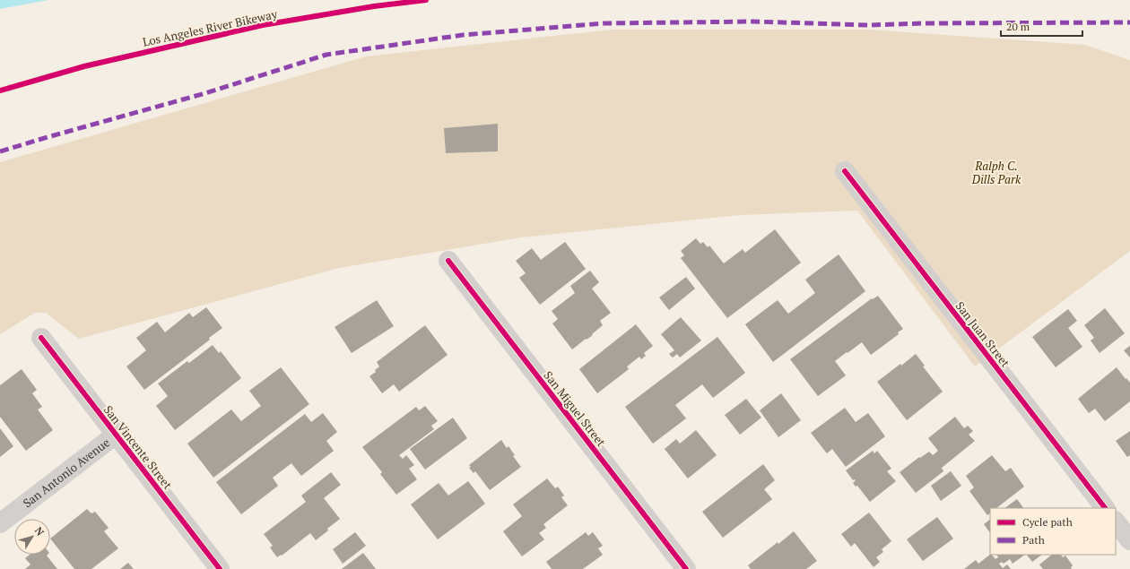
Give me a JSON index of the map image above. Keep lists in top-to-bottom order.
{
  "streets": {
    "street": [
      "San Juan Street",
      "San Miguel Street",
      "San Vincente Street",
      "San Antonio Avenue"
    ],
    "cycle path": ["Los Angeles River Bikeway"]
  },
  "crossings": [
    ["San Vincente Street", "San Antonio Avenue"]
  ],
  "parks": ["Ralph C. Dills Park"],
  "legend": ["Cycle path", "Path"],
  "scale_bar": "20 m",
  "north": "top right"
}
